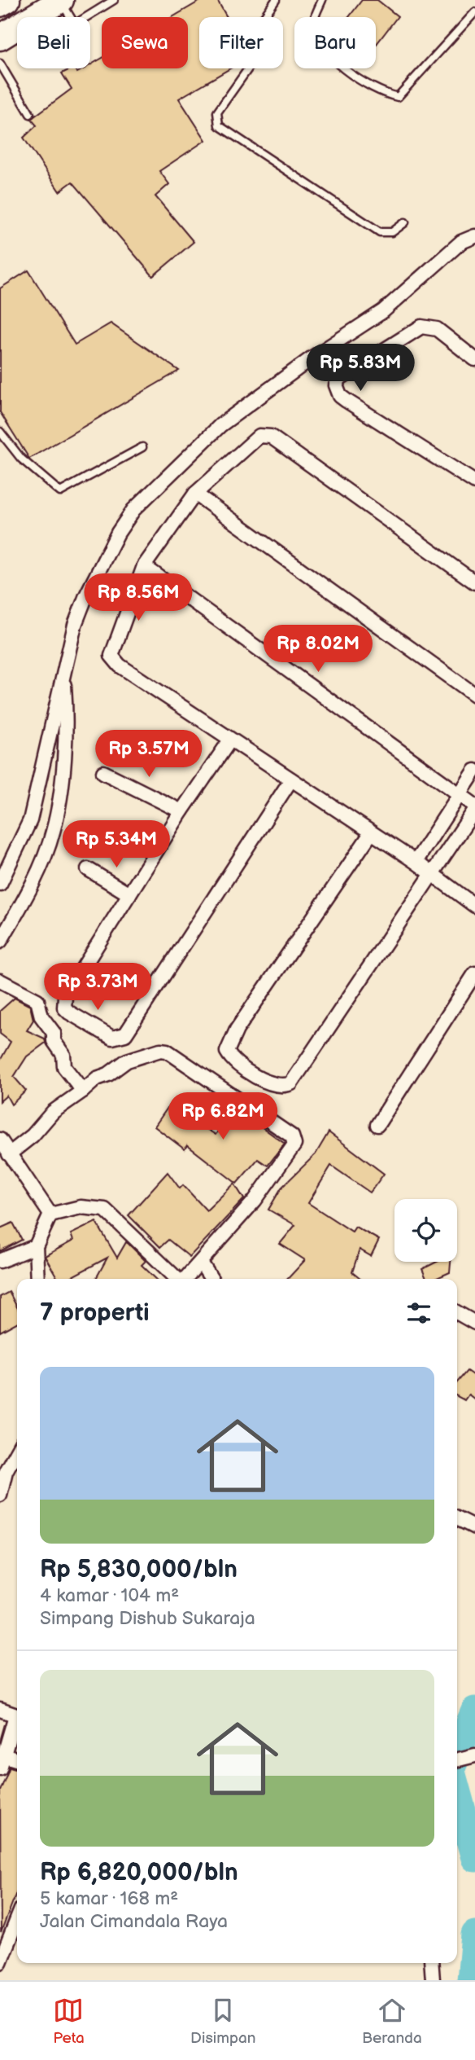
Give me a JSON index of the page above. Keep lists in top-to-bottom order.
{
  "page": {
    "chip": [
      "Beli",
      "Sewa",
      "Filter",
      "Baru"
    ],
    "price": [
      "Rp 5.83M",
      "Rp 8.56M",
      "Rp 8.02M",
      "Rp 3.57M",
      "Rp 5.34M",
      "Rp 3.73M",
      "Rp 6.82M"
    ],
    "heading": "7 properti",
    "list": [
      {
        "name": "Rp 5,830,000/bln",
        "note": "4 kamar · 104 m² · Simpang Dishub Sukaraja"
      },
      {
        "name": "Rp 6,820,000/bln",
        "note": "5 kamar · 168 m² · Jalan Cimandala Raya"
      }
    ],
    "tabs": ["Peta", "Disimpan", "Beranda"]
  }
}
